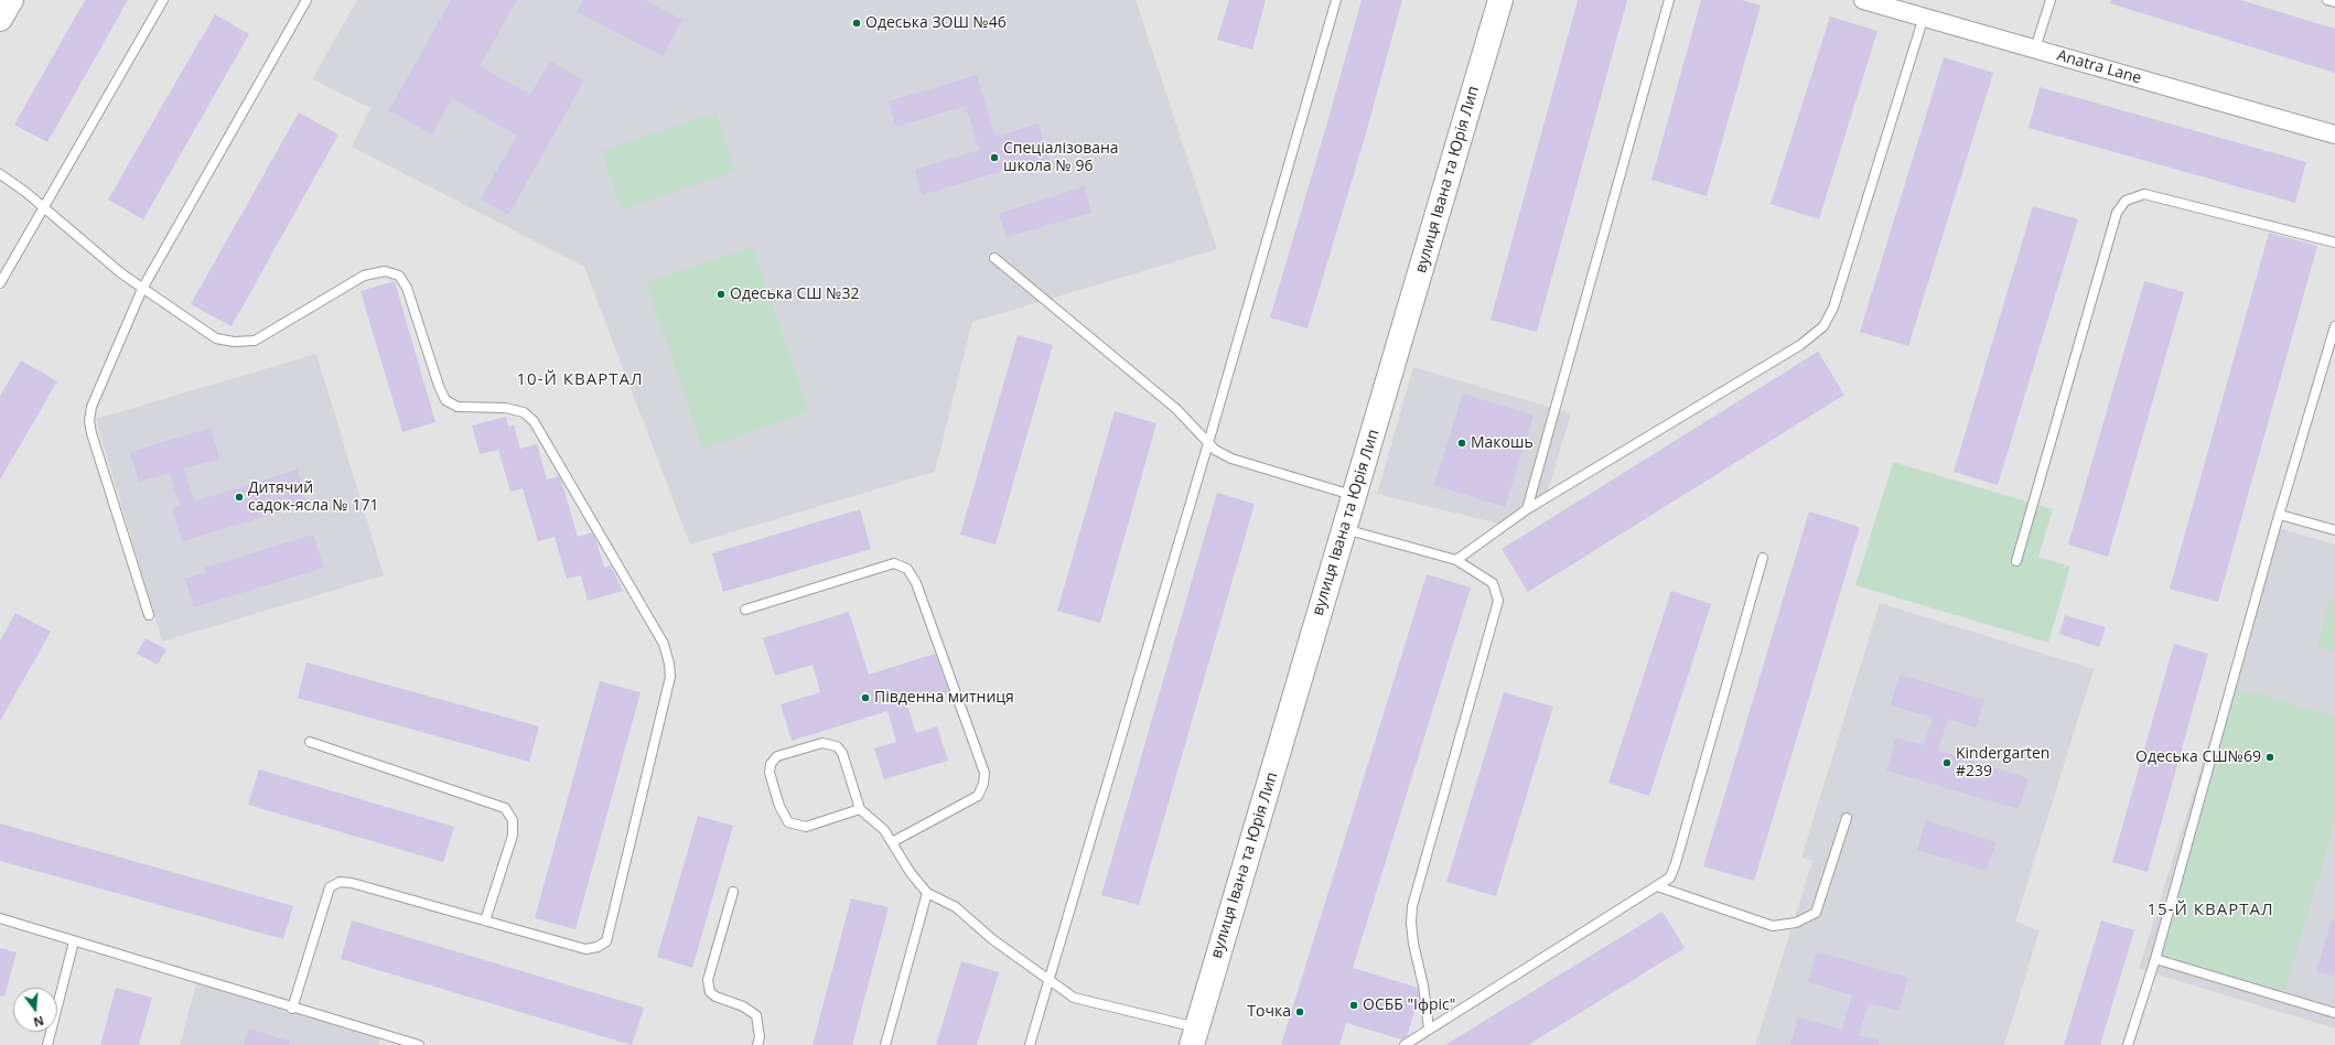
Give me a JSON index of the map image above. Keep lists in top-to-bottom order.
{
  "streets": {
    "street": ["Anatra Lane", "вулиця Івана та Юрія Лип"]
  },
  "districts": ["10-Й КВАРТАЛ", "15-Й КВАРТАЛ"],
  "places": [
    "Одеська ЗОШ №46",
    "Спеціалізована школа № 96",
    "Одеська СШ №32",
    "Макошь",
    "Дитячий садок-ясла № 171",
    "Південна митниця",
    "Одеська СШ№69",
    "Kindergarten #239",
    "ОСББ \"Іфріс\"",
    "Точка"
  ],
  "north": "bottom"
}
